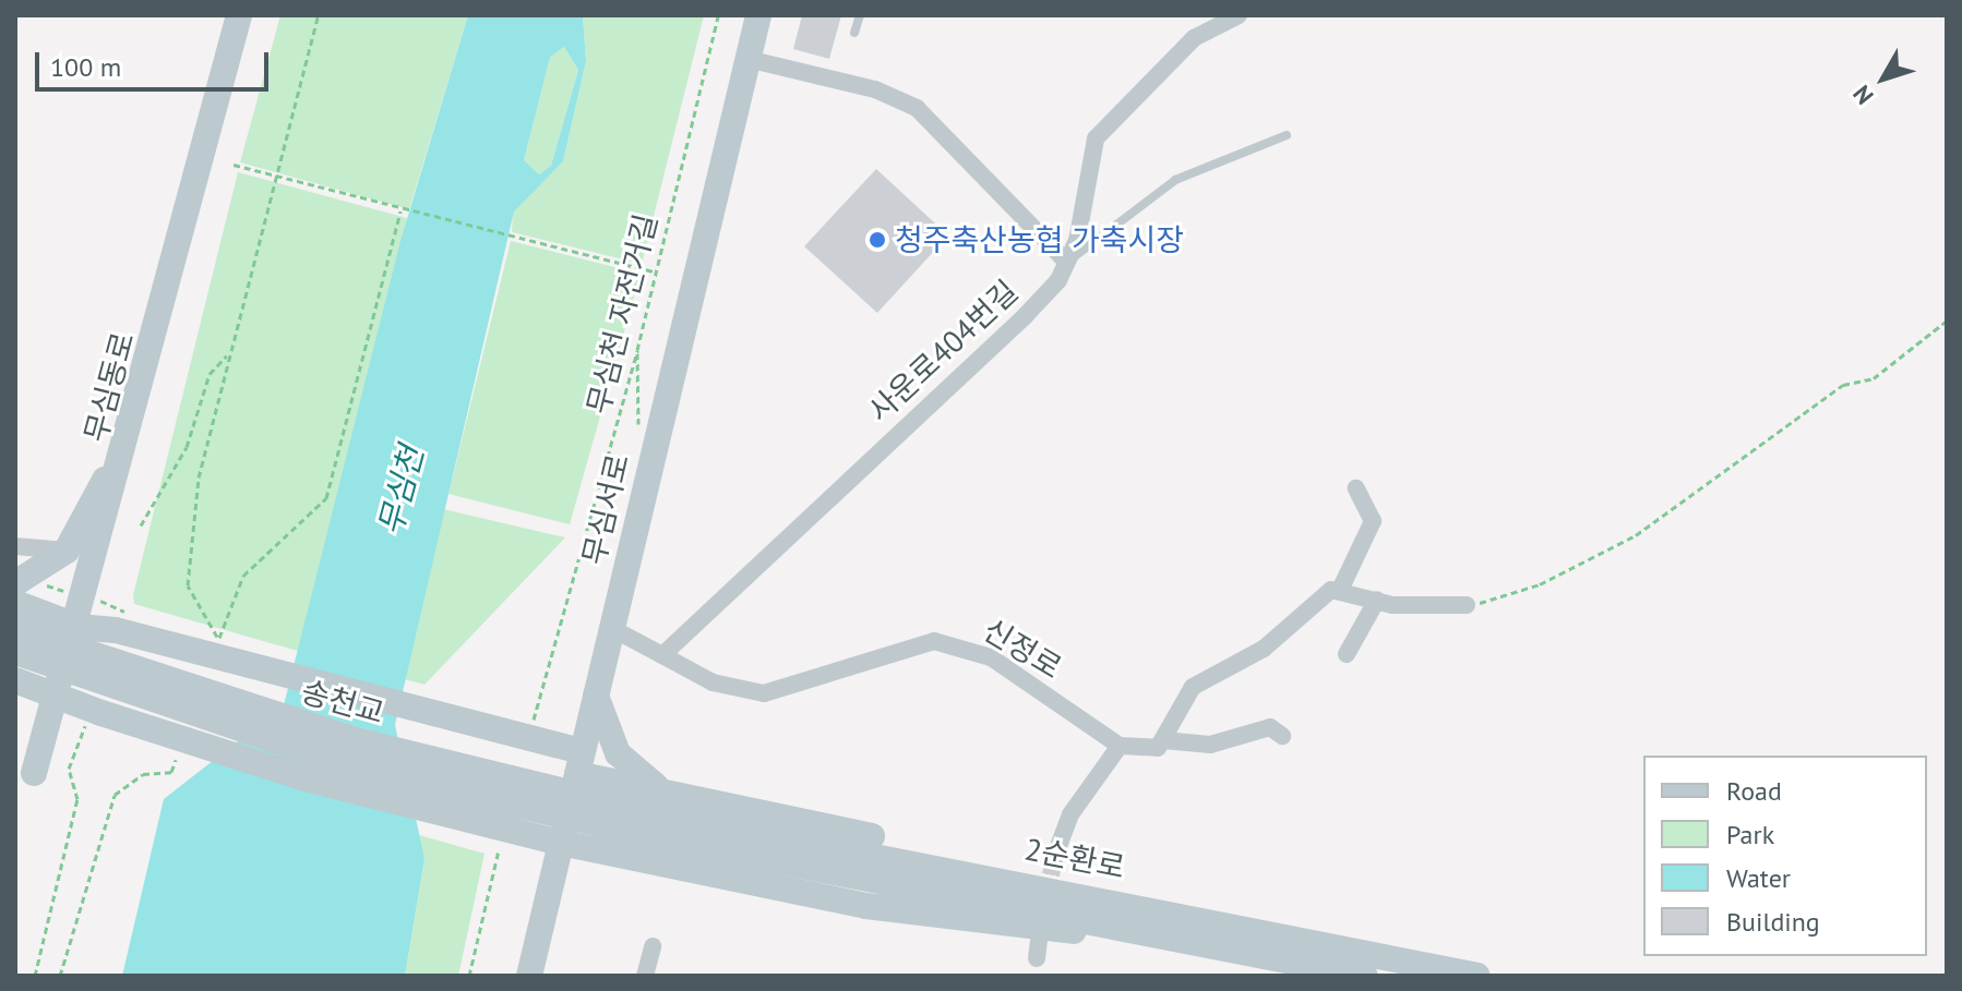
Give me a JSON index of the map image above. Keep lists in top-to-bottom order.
{
  "streets": {
    "street": [
      "사운로404번길",
      "무심동로",
      "무심서로",
      "신정로",
      "송천교",
      "2순환로"
    ],
    "path": ["무심천 자전거길"]
  },
  "crossings": [
    ["사운로404번길", "신정로"],
    ["송천교", "2순환로"]
  ],
  "water": ["무심천"],
  "places": ["청주축산농협 가축시장"],
  "legend": [
    "Road",
    "Park",
    "Water",
    "Building"
  ],
  "scale_bar": "100 m",
  "north": "bottom left"
}
